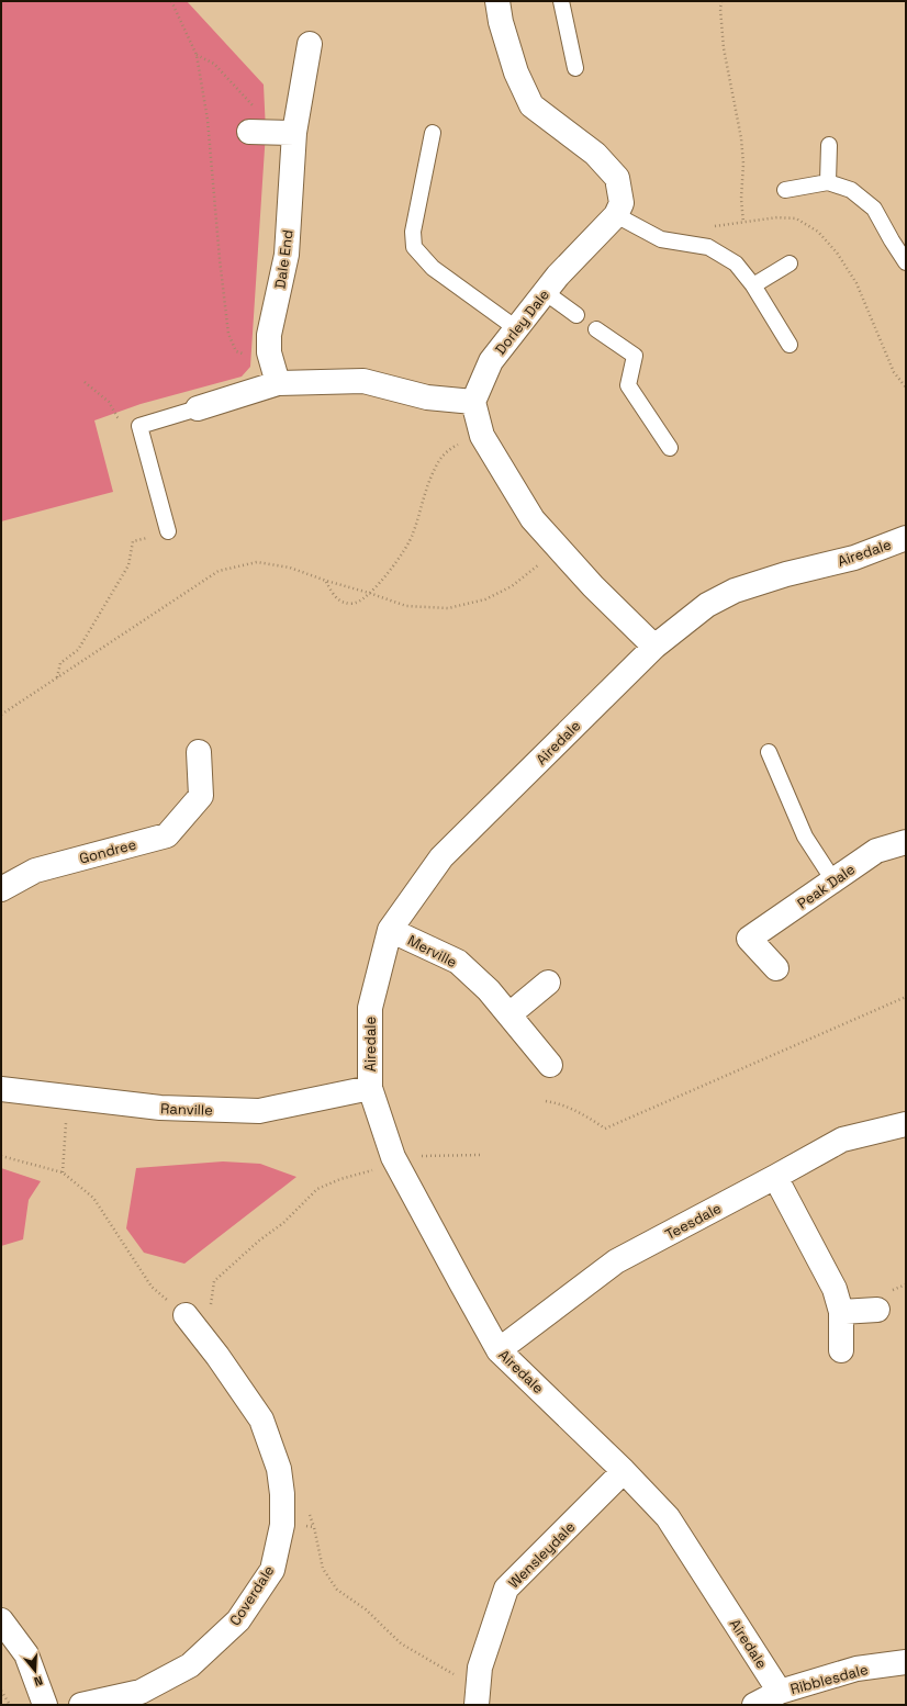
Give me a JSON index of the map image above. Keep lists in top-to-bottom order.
{
  "streets": {
    "street": [
      "Dale End",
      "Dorley Dale",
      "Airedale",
      "Gondree",
      "Peak Dale",
      "Merville",
      "Ranville",
      "Teesdale",
      "Wensleydale",
      "Coverdale",
      "Ribblesdale"
    ]
  },
  "crossings": [
    ["Airedale", "Merville"],
    ["Airedale", "Ranville"],
    ["Airedale", "Teesdale"],
    ["Airedale", "Wensleydale"],
    ["Airedale", "Ribblesdale"]
  ],
  "north": "bottom"
}
